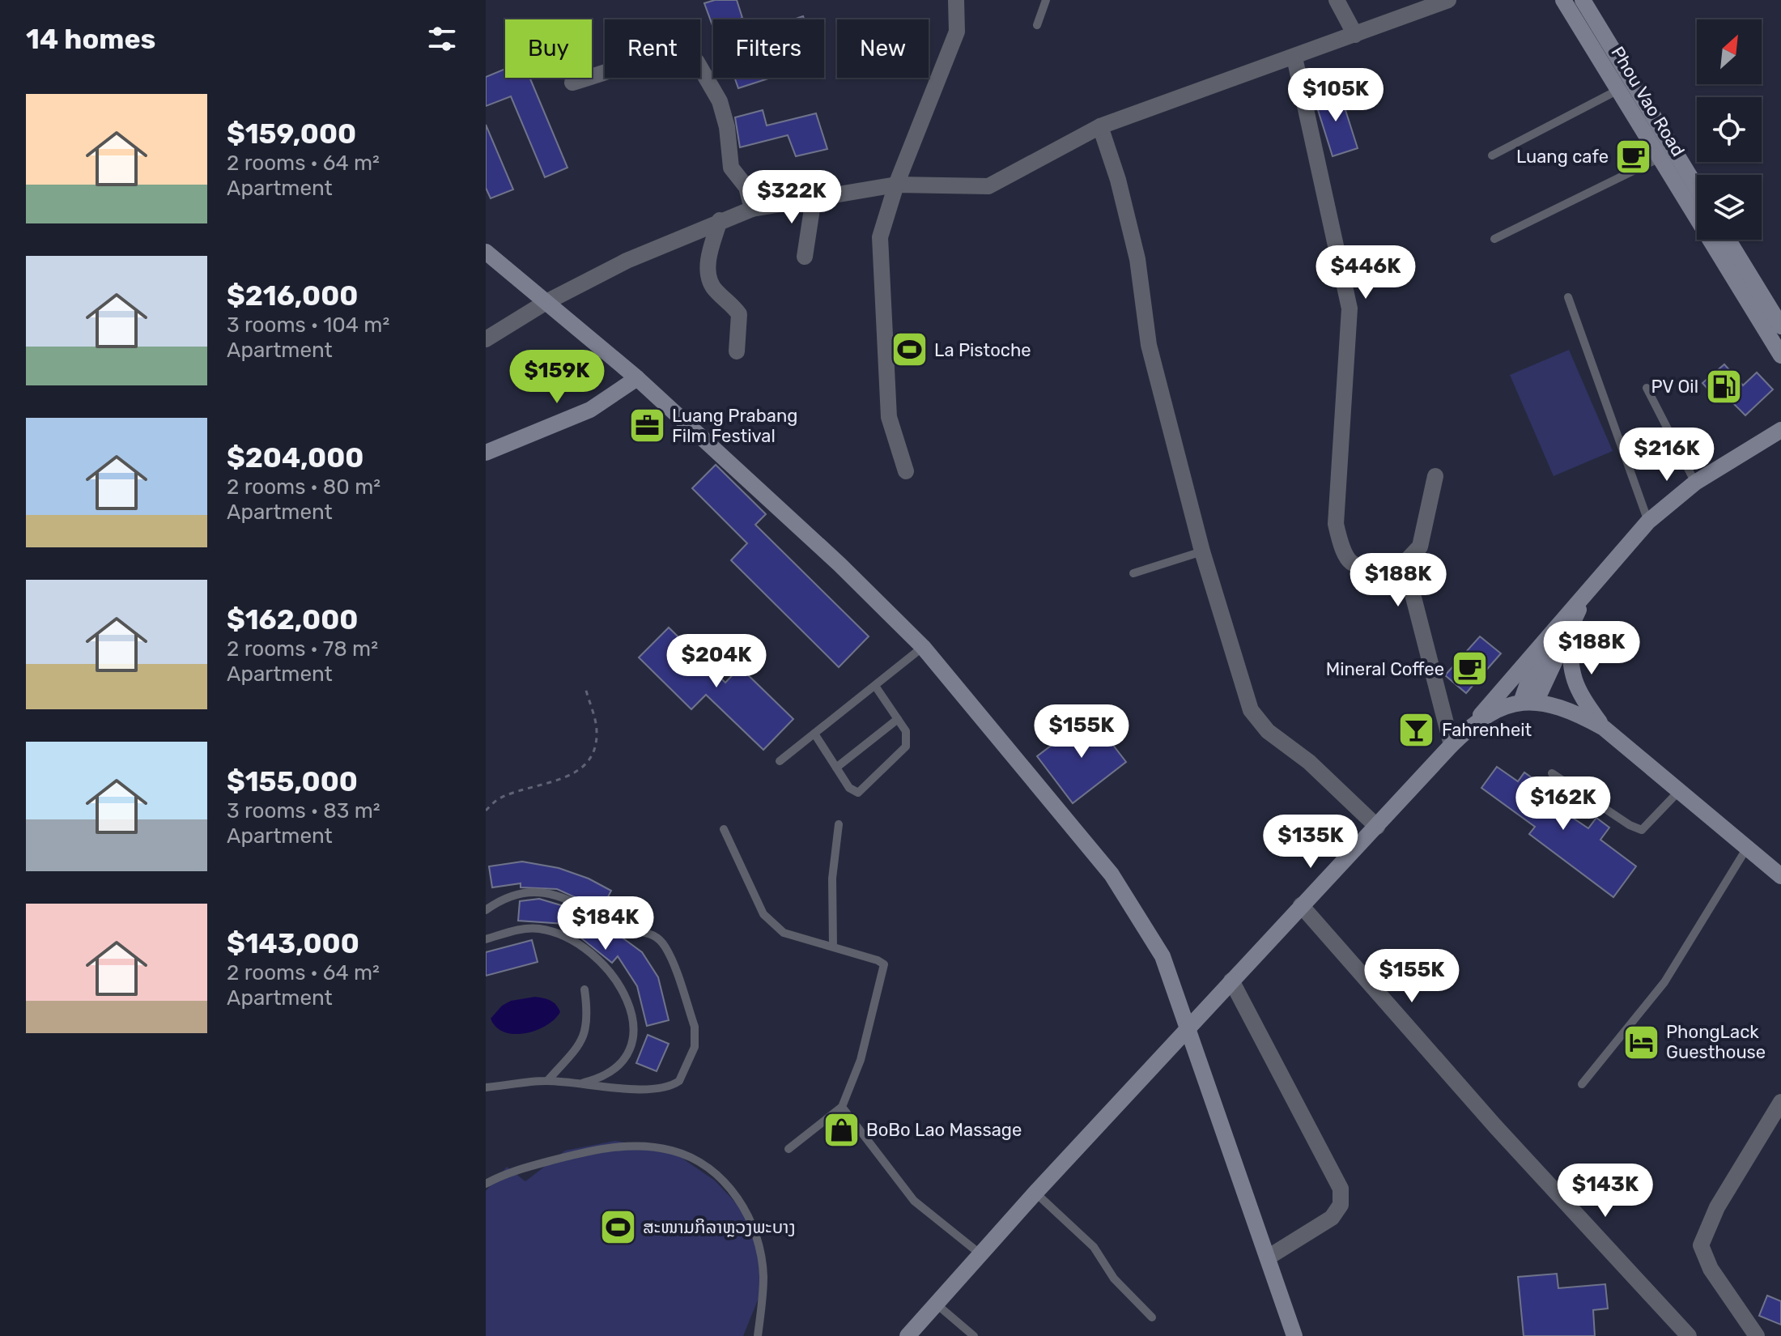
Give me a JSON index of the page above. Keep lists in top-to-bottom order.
{
  "streets": {
    "street": ["Phou Vao Road"]
  },
  "places": {
    "cafe": ["Luang cafe", "Mineral Coffee"],
    "sports": ["La Pistoche", "ສະໜາມກິລາຫຼວງພະບາງ"],
    "fuel station": ["PV Oil"],
    "office": ["Luang Prabang Film Festival"],
    "bar": ["Fahrenheit"],
    "hotel": ["PhongLack Guesthouse"],
    "shop": ["BoBo Lao Massage"]
  },
  "north": "top right",
  "page": {
    "heading": "14 homes",
    "chip": [
      "Buy",
      "Rent",
      "Filters",
      "New"
    ],
    "price": [
      "$105K",
      "$322K",
      "$446K",
      "$159K",
      "$216K",
      "$188K",
      "$188K",
      "$204K",
      "$155K",
      "$162K",
      "$135K",
      "$184K",
      "$155K",
      "$143K"
    ],
    "list": [
      {
        "name": "$159,000",
        "note": "2 rooms · 64 m² · Apartment"
      },
      {
        "name": "$216,000",
        "note": "3 rooms · 104 m² · Apartment"
      },
      {
        "name": "$204,000",
        "note": "2 rooms · 80 m² · Apartment"
      },
      {
        "name": "$162,000",
        "note": "2 rooms · 78 m² · Apartment"
      },
      {
        "name": "$155,000",
        "note": "3 rooms · 83 m² · Apartment"
      },
      {
        "name": "$143,000",
        "note": "2 rooms · 64 m² · Apartment"
      }
    ]
  }
}
